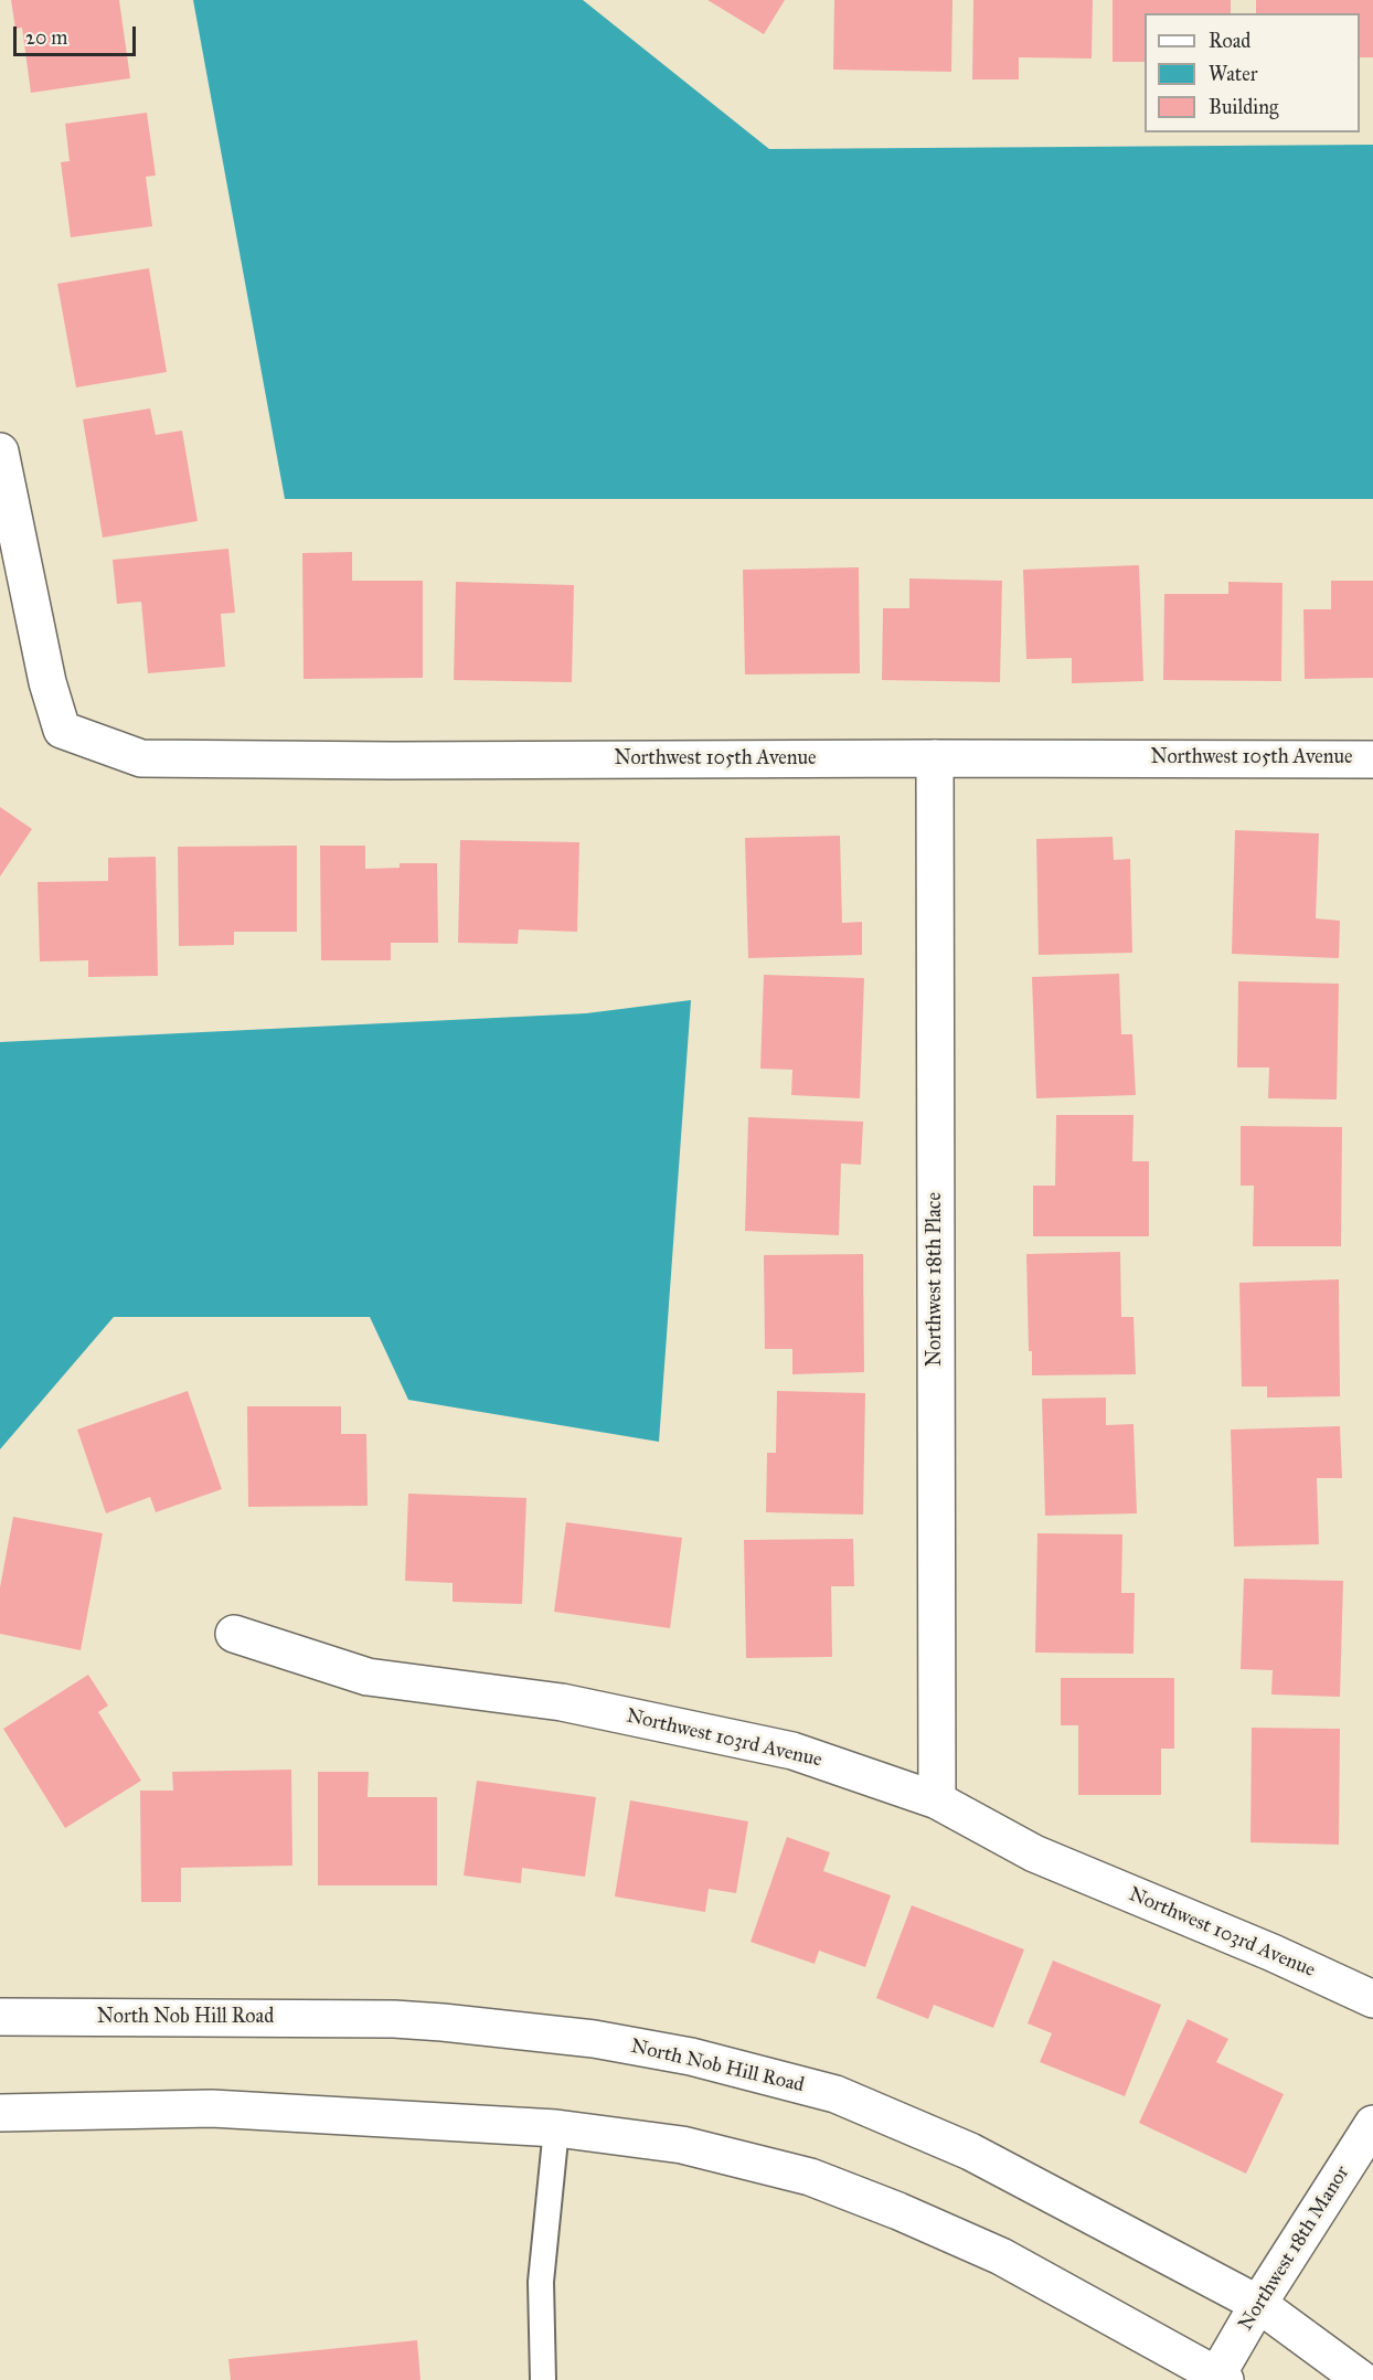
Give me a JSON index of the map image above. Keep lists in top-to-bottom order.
{
  "streets": {
    "street": [
      "Northwest 105th Avenue",
      "Northwest 18th Place",
      "Northwest 103rd Avenue",
      "North Nob Hill Road",
      "Northwest 18th Manor"
    ]
  },
  "crossings": [
    ["Northwest 105th Avenue", "Northwest 18th Place"],
    ["Northwest 18th Place", "Northwest 103rd Avenue"],
    ["North Nob Hill Road", "Northwest 18th Manor"]
  ],
  "legend": ["Road", "Water", "Building"],
  "scale_bar": "20 m"
}
